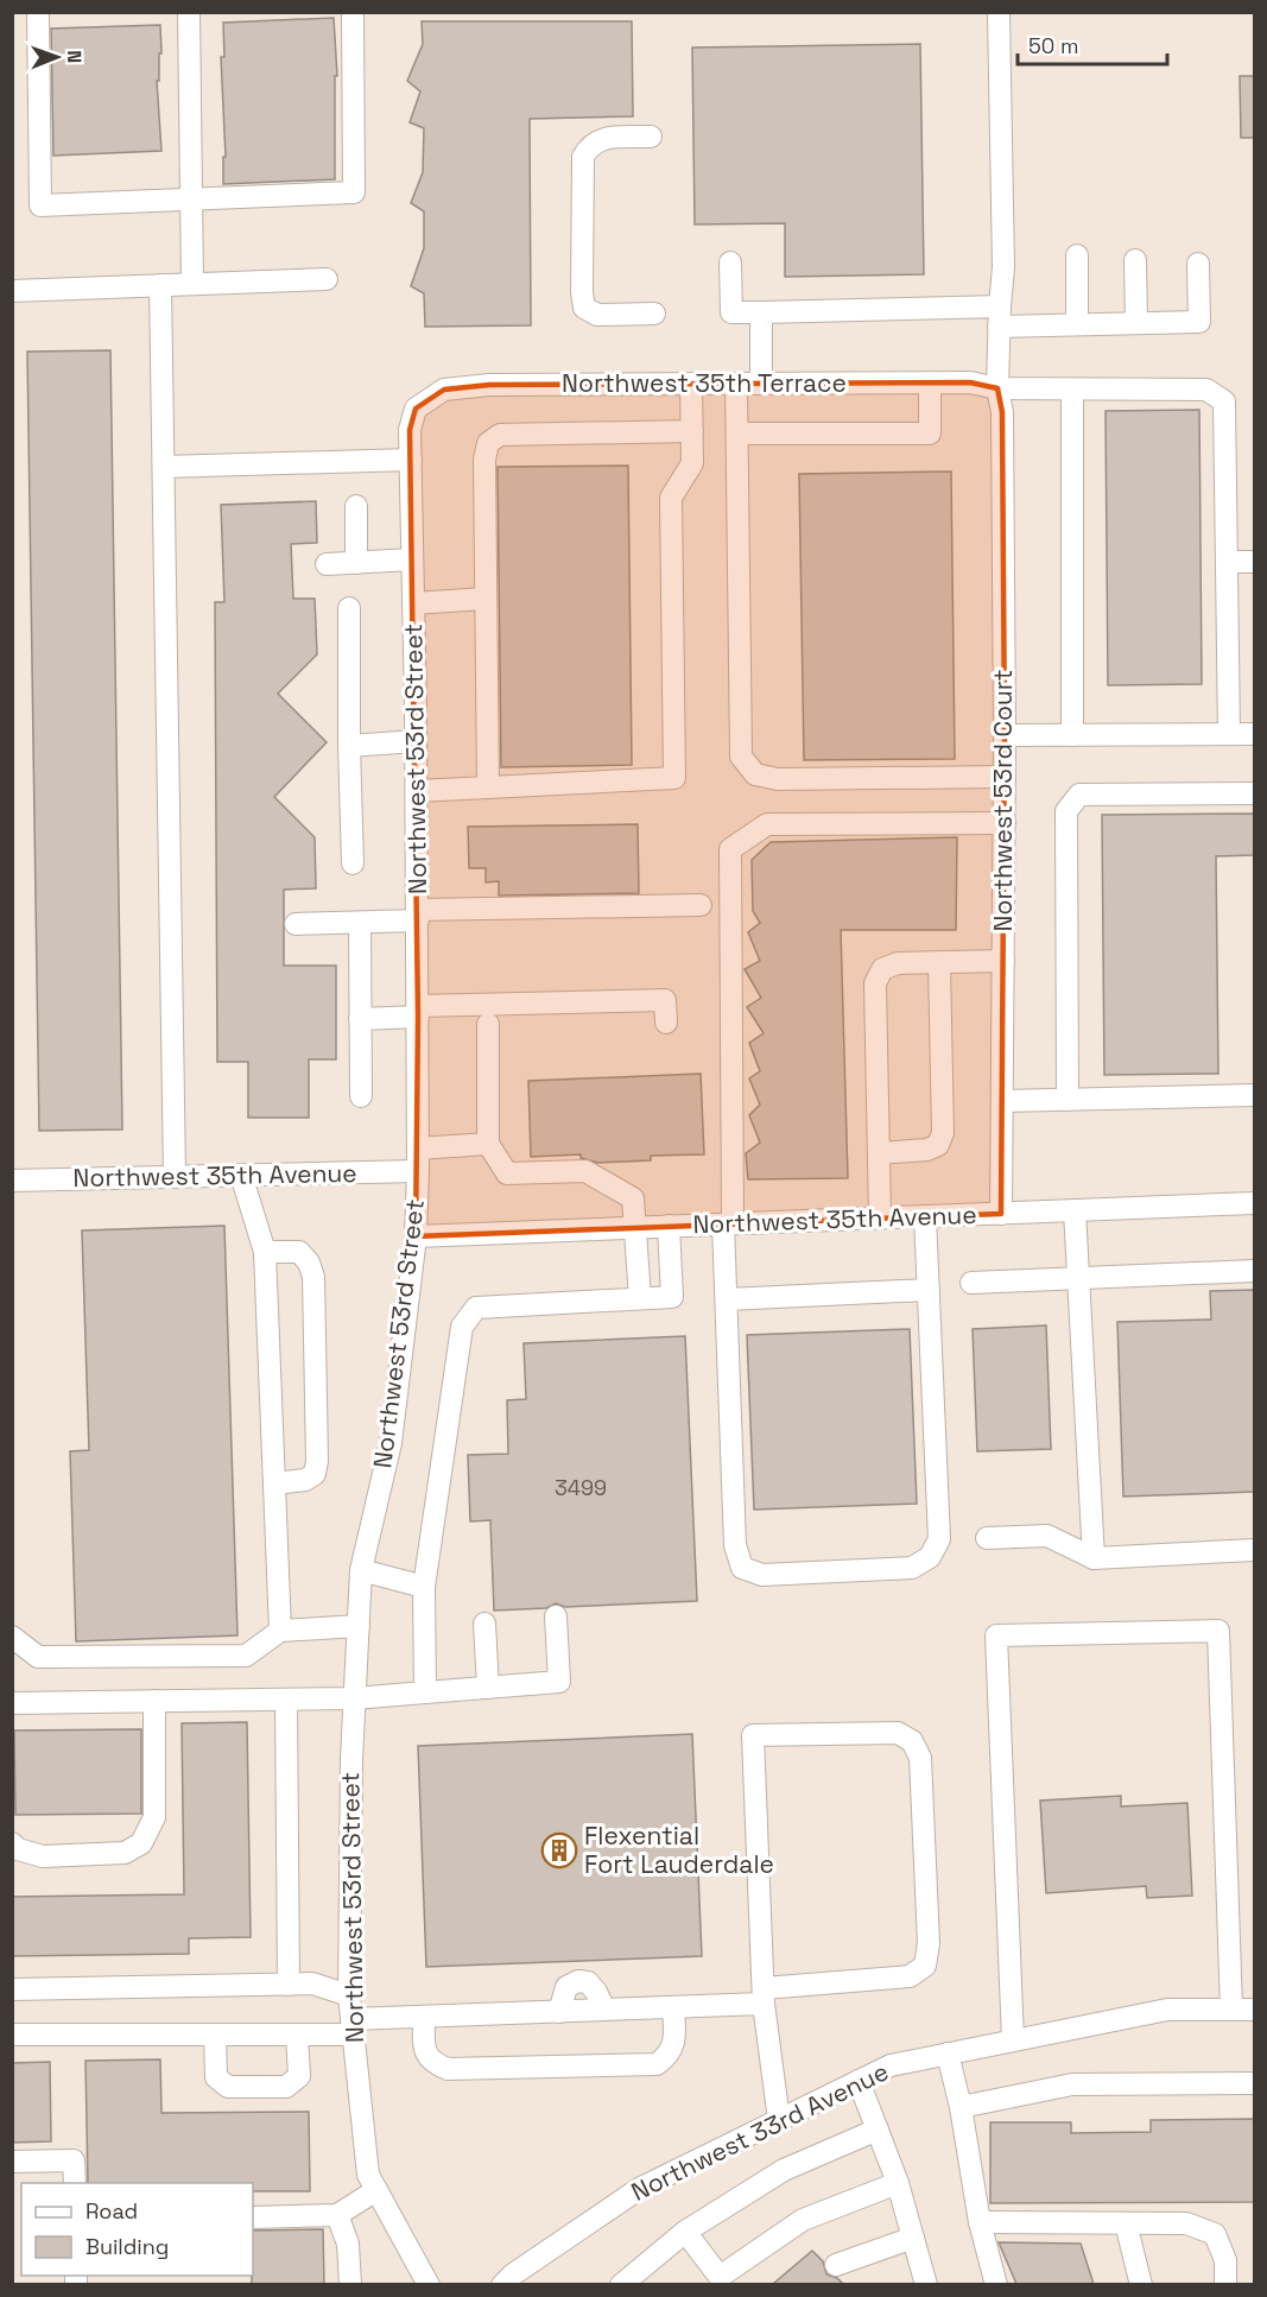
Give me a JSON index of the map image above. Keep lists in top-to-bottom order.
{
  "streets": {
    "street": [
      "Northwest 35th Terrace",
      "Northwest 53rd Street",
      "Northwest 53rd Court",
      "Northwest 35th Avenue",
      "Northwest 33rd Avenue"
    ]
  },
  "crossings": [
    ["Northwest 35th Terrace", "Northwest 53rd Street"],
    ["Northwest 35th Terrace", "Northwest 53rd Court"],
    ["Northwest 53rd Street", "Northwest 35th Avenue"],
    ["Northwest 53rd Court", "Northwest 35th Avenue"]
  ],
  "places": {
    "building": ["Flexential Fort Lauderdale"]
  },
  "house_numbers": ["3499"],
  "legend": ["Road", "Building"],
  "scale_bar": "50 m",
  "north": "right"
}
